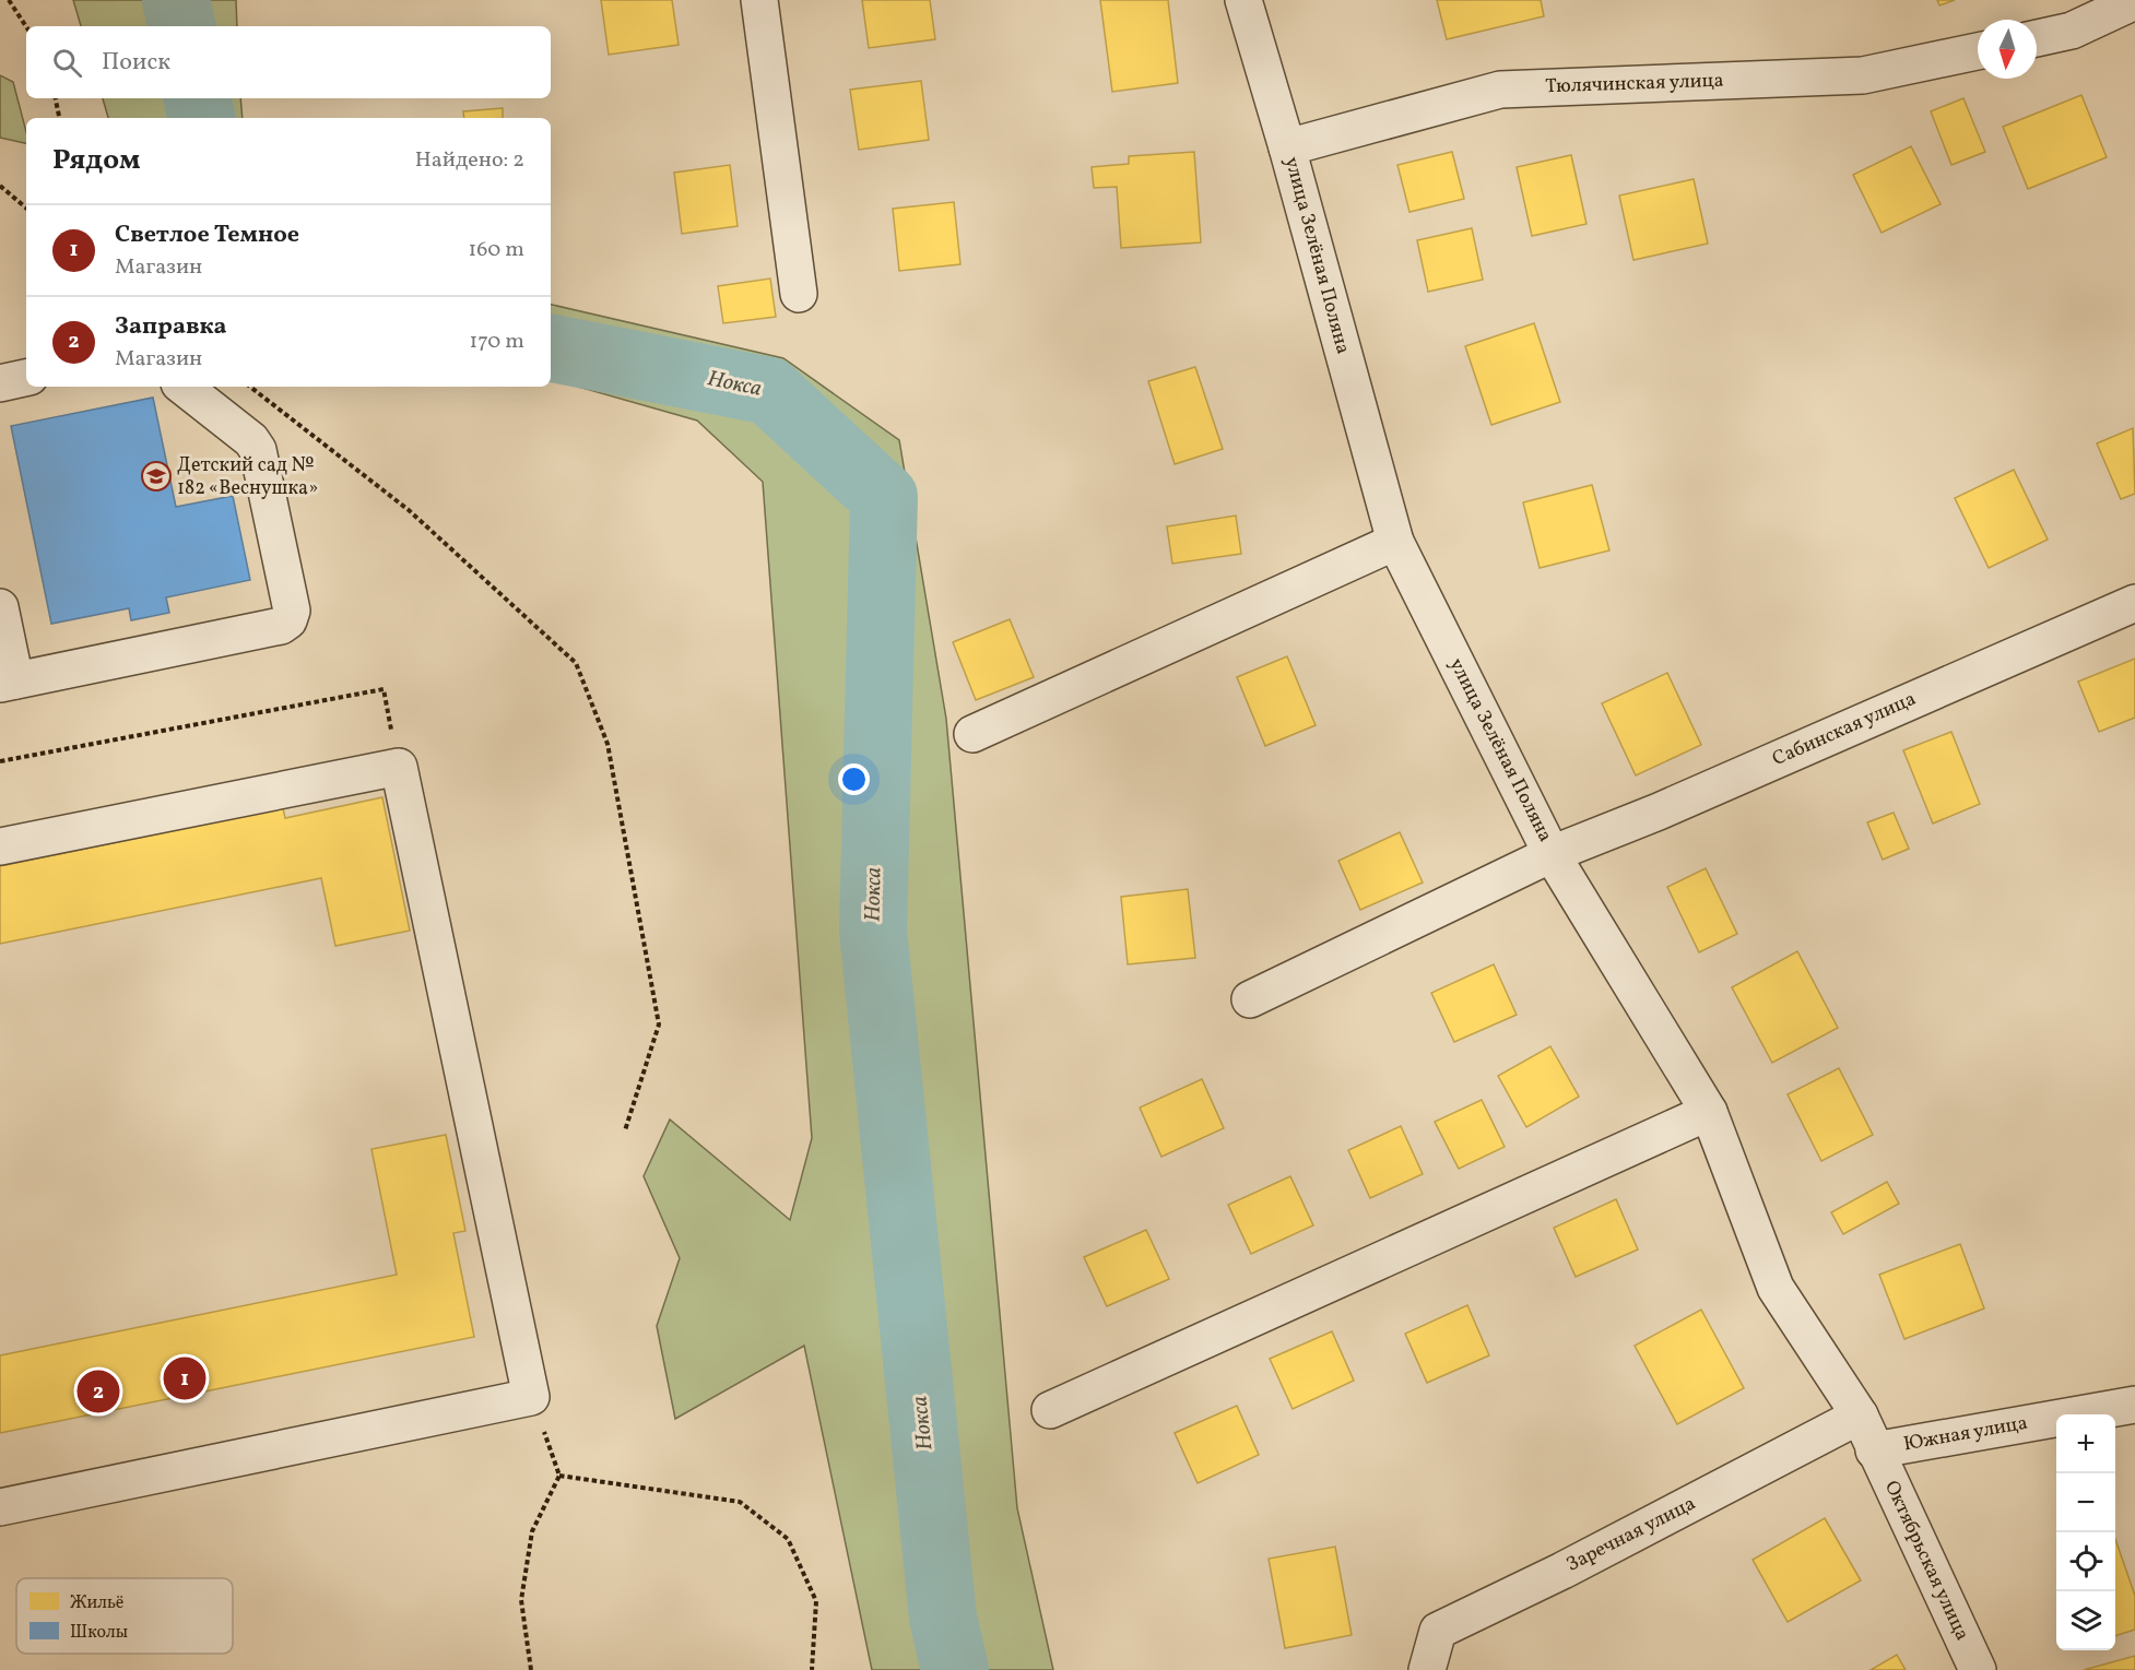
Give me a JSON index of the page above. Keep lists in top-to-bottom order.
{
  "streets": {
    "street": [
      "Тюлячинская улица",
      "улица Зелёная Поляна",
      "Сабинская улица",
      "Южная улица",
      "Заречная улица",
      "Октябрьская улица"
    ]
  },
  "crossings": [
    ["Тюлячинская улица", "улица Зелёная Поляна"],
    ["улица Зелёная Поляна", "Сабинская улица"],
    ["улица Зелёная Поляна", "Южная улица"],
    ["улица Зелёная Поляна", "Заречная улица"],
    ["улица Зелёная Поляна", "Октябрьская улица"],
    ["Южная улица", "Октябрьская улица"]
  ],
  "water": ["Нокса"],
  "places": {
    "school or university": ["Детский сад № 182 «Веснушка»"]
  },
  "legend": ["Жильё", "Школы"],
  "north": "bottom",
  "page": {
    "search": "Поиск",
    "heading": ["Рядом", "Найдено: 2"],
    "list": [
      {
        "mark": "1",
        "name": "Светлое Темное",
        "note": "Магазин",
        "value": "160 m"
      },
      {
        "mark": "2",
        "name": "Заправка",
        "note": "Магазин",
        "value": "170 m"
      }
    ],
    "pins": ["1", "2"],
    "map_buttons": ["+", "−"]
  }
}
